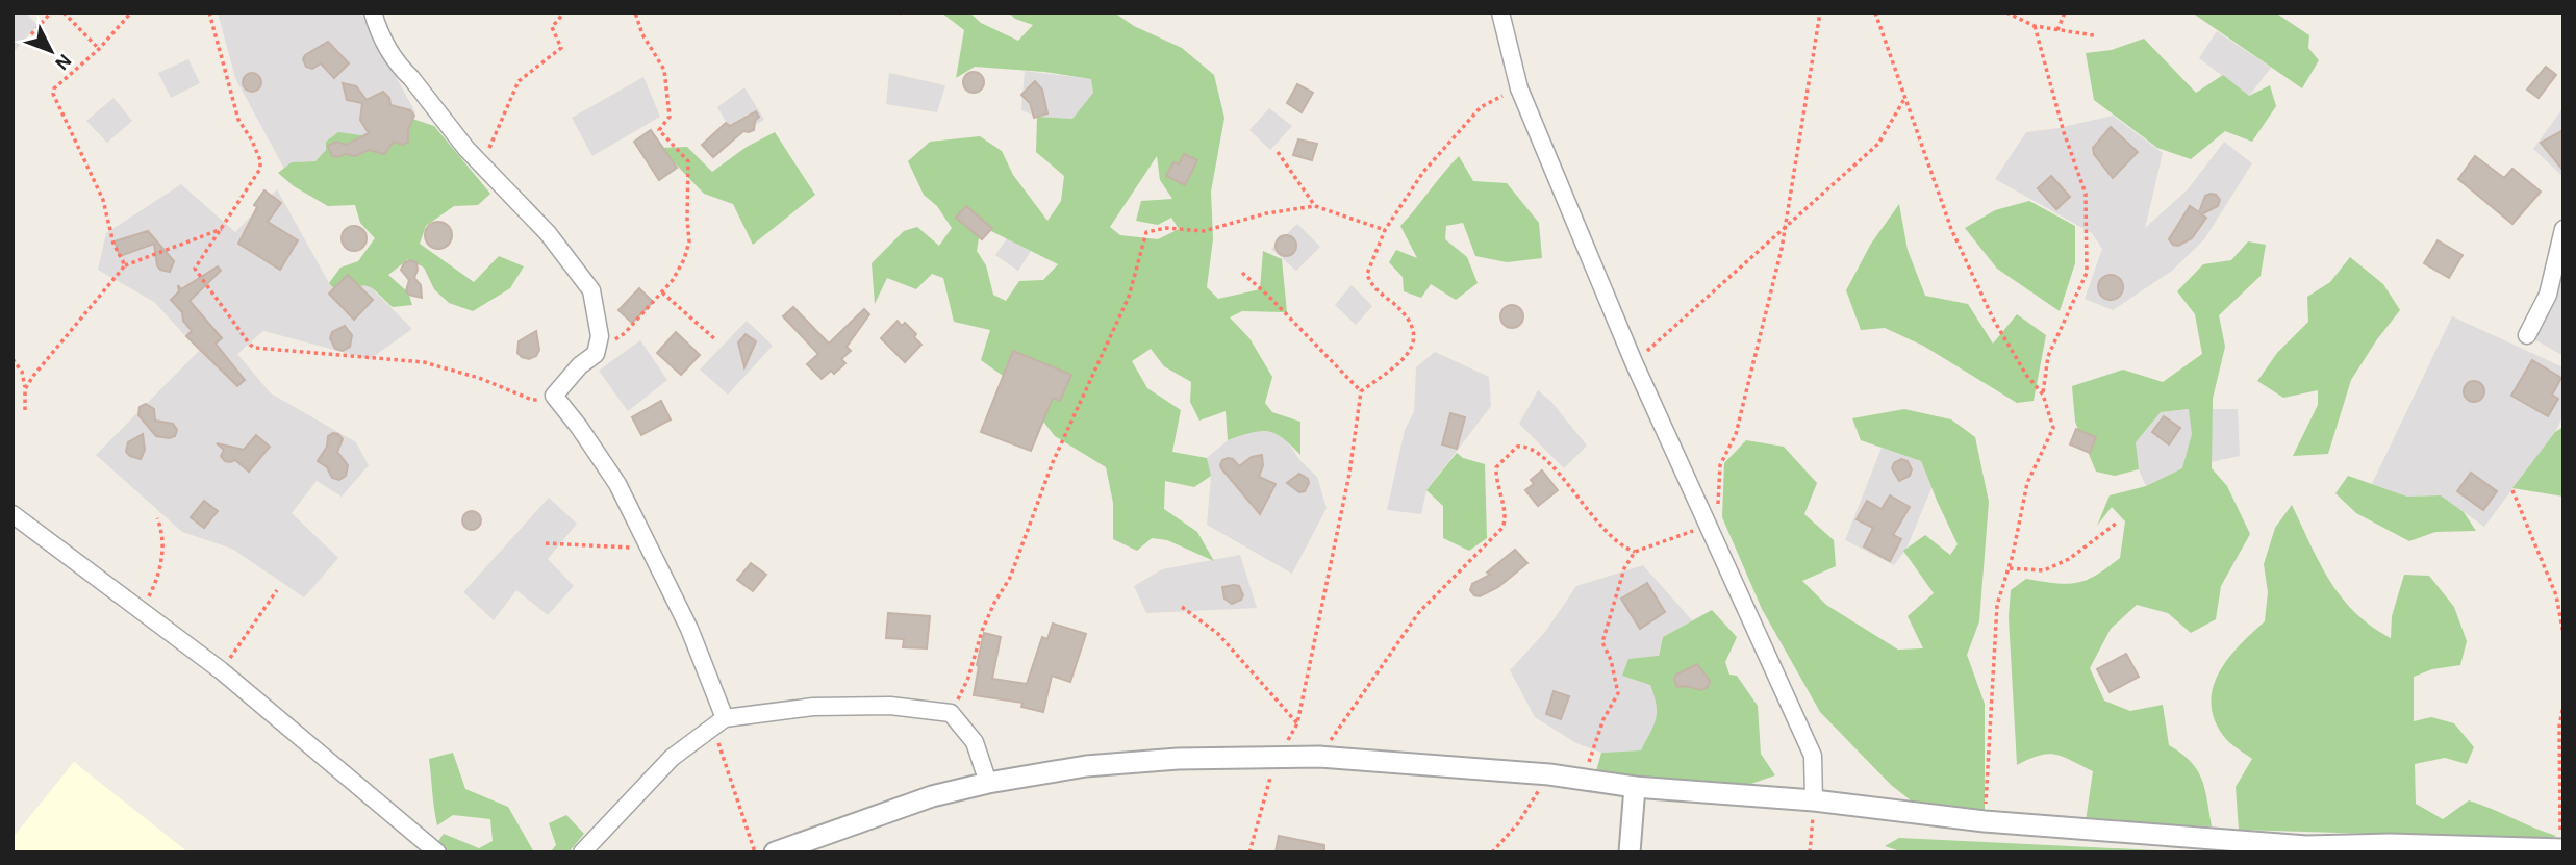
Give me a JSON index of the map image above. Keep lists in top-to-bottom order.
{
  "north": "bottom right"
}
